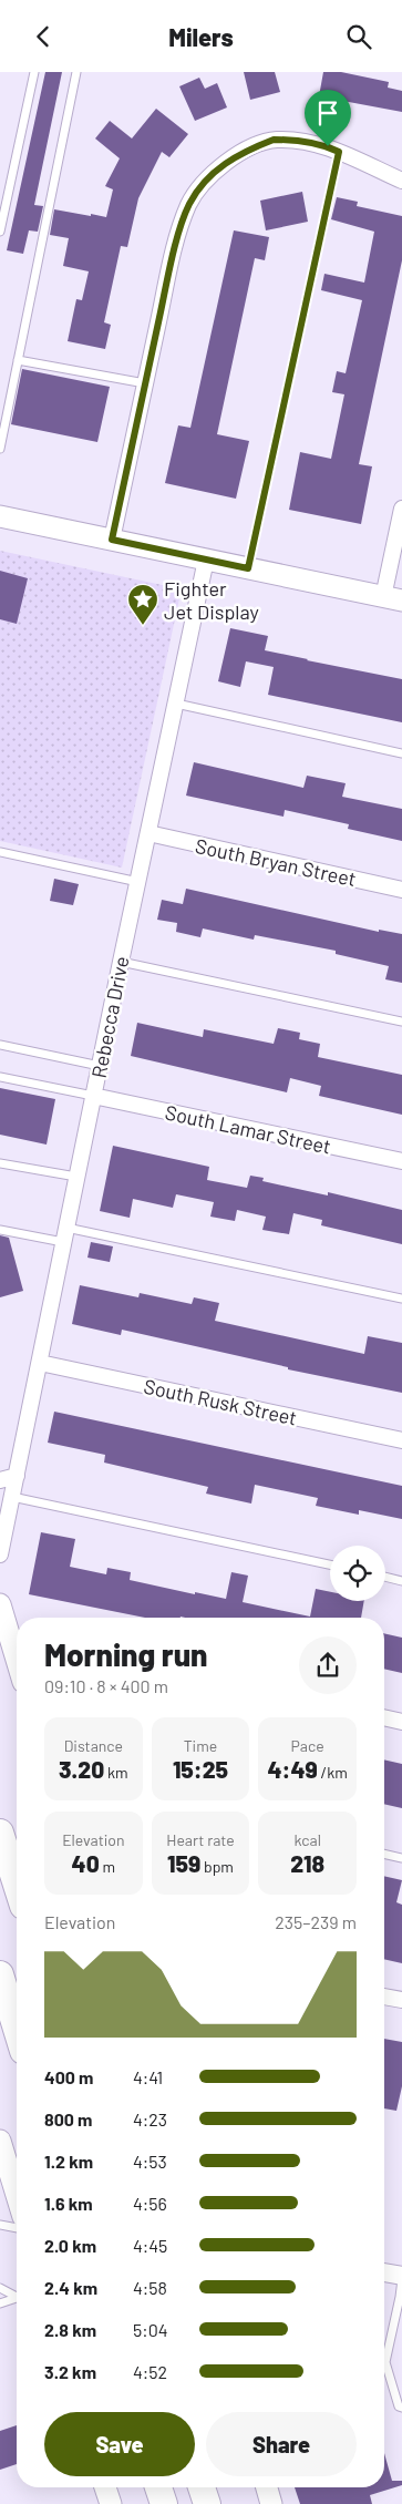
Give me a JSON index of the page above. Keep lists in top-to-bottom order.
{
  "streets": {
    "street": [
      "South Bryan Street",
      "Rebecca Drive",
      "South Lamar Street",
      "South Rusk Street"
    ]
  },
  "crossings": [
    ["South Bryan Street", "Rebecca Drive"],
    ["Rebecca Drive", "South Lamar Street"],
    ["Rebecca Drive", "South Rusk Street"]
  ],
  "places": {
    "place": ["Fighter Jet Display"]
  },
  "page": {
    "header": "Milers",
    "heading": ["Morning run", "09:10 · 8 × 400 m"],
    "stats": [
      ["Distance", "3.20 km"],
      ["Time", "15:25"],
      ["Pace", "4:49 /km"],
      ["Elevation", "40 m"],
      ["Heart rate", "159 bpm"],
      ["kcal", "218"]
    ],
    "chart": ["Elevation", "235–239 m"],
    "list": [
      {
        "name": "400 m",
        "note": "4:41"
      },
      {
        "name": "800 m",
        "note": "4:23"
      },
      {
        "name": "1.2 km",
        "note": "4:53"
      },
      {
        "name": "1.6 km",
        "note": "4:56"
      },
      {
        "name": "2.0 km",
        "note": "4:45"
      },
      {
        "name": "2.4 km",
        "note": "4:58"
      },
      {
        "name": "2.8 km",
        "note": "5:04"
      },
      {
        "name": "3.2 km",
        "note": "4:52"
      }
    ],
    "buttons": ["Save", "Share"]
  }
}
